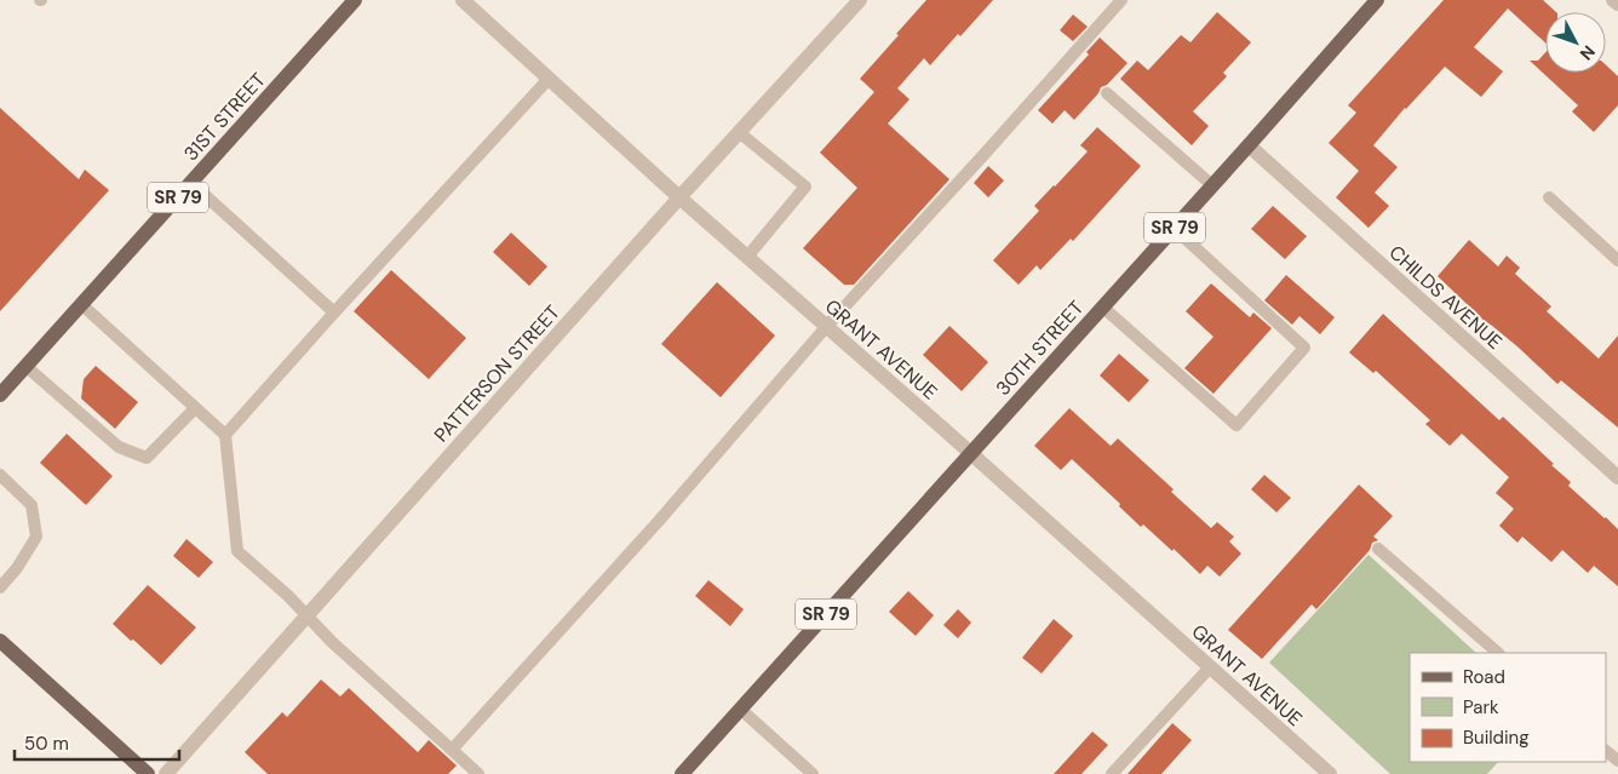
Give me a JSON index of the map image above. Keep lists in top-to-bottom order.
{
  "streets": {
    "main road": ["31ST STREET", "SR 79", "30TH STREET"],
    "street": ["CHILDS AVENUE", "GRANT AVENUE", "PATTERSON STREET"]
  },
  "crossings": [
    ["CHILDS AVENUE", "30TH STREET"],
    ["30TH STREET", "GRANT AVENUE"],
    ["GRANT AVENUE", "PATTERSON STREET"]
  ],
  "legend": ["Road", "Park", "Building"],
  "scale_bar": "50 m",
  "north": "bottom right"
}
